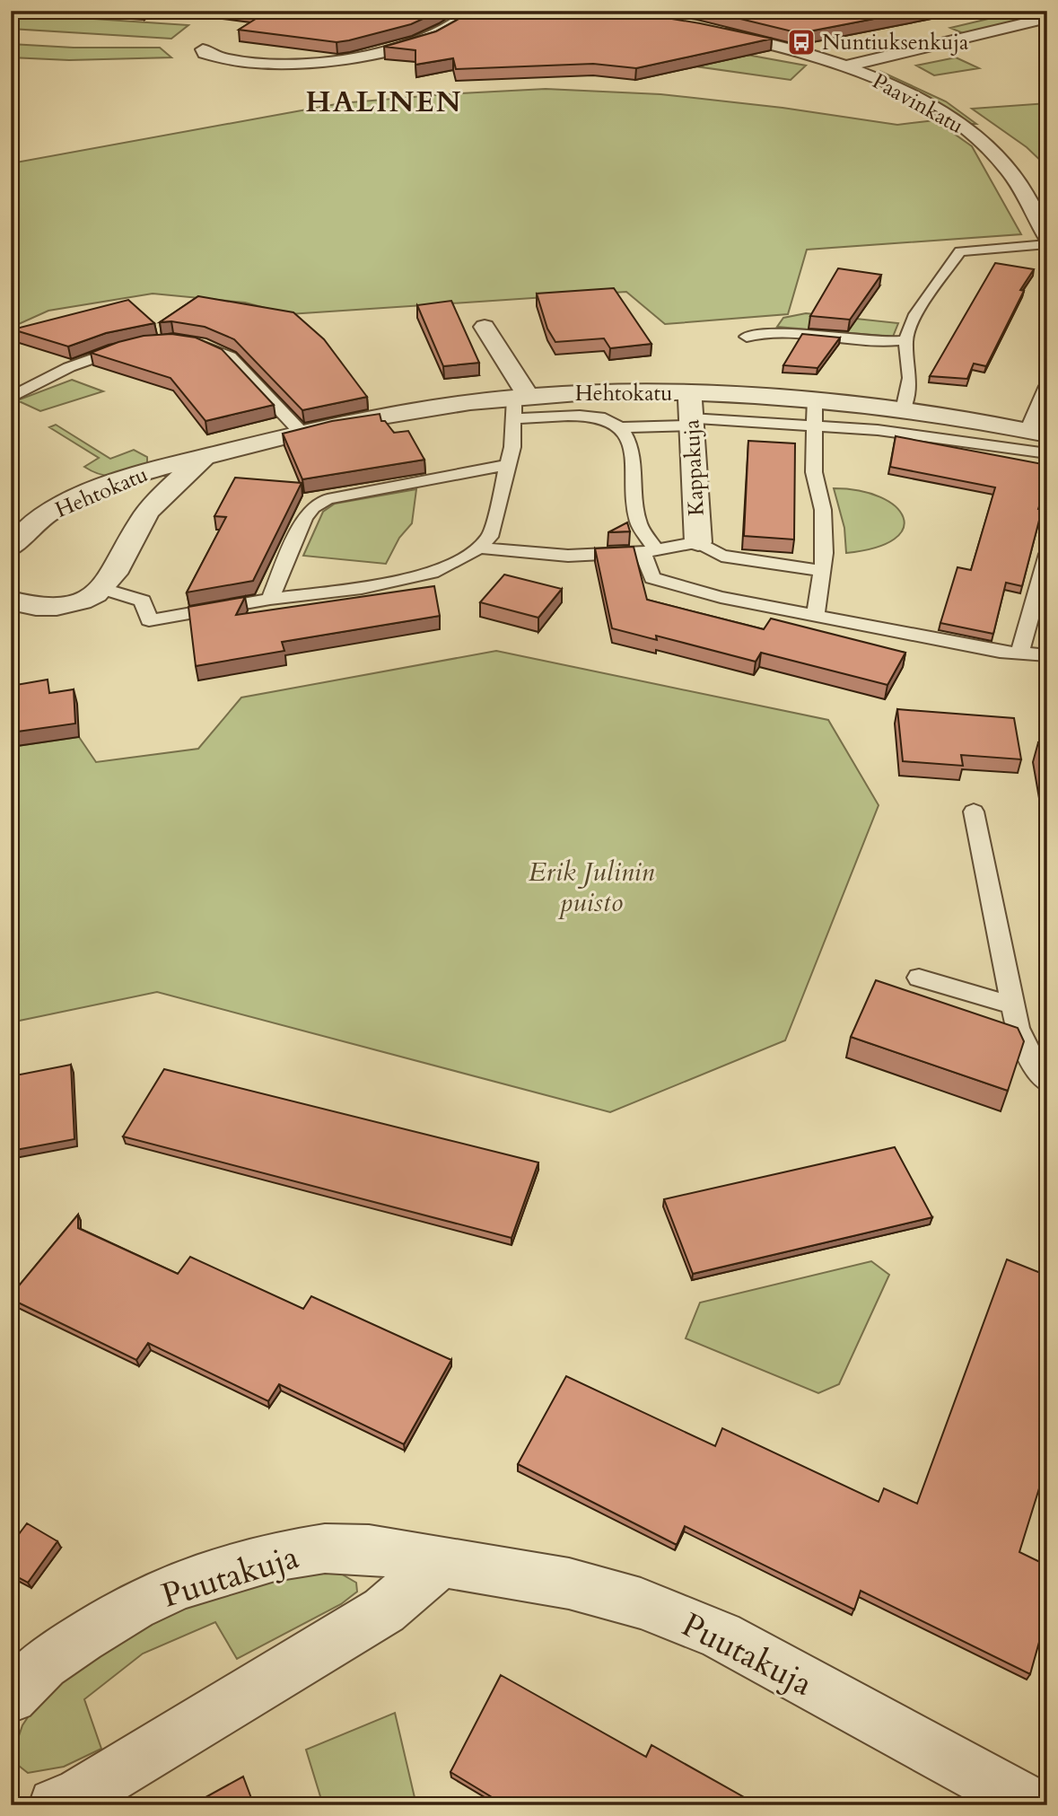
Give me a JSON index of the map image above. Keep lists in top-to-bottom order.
{
  "streets": {
    "street": [
      "Paavinkatu",
      "Hehtokatu",
      "Kappakuja",
      "Puutakuja"
    ]
  },
  "crossings": [
    ["Hehtokatu", "Kappakuja"]
  ],
  "districts": ["HALINEN"],
  "parks": ["Erik Julinin puisto"],
  "places": {
    "bus stop": ["Nuntiuksenkuja"]
  }
}
